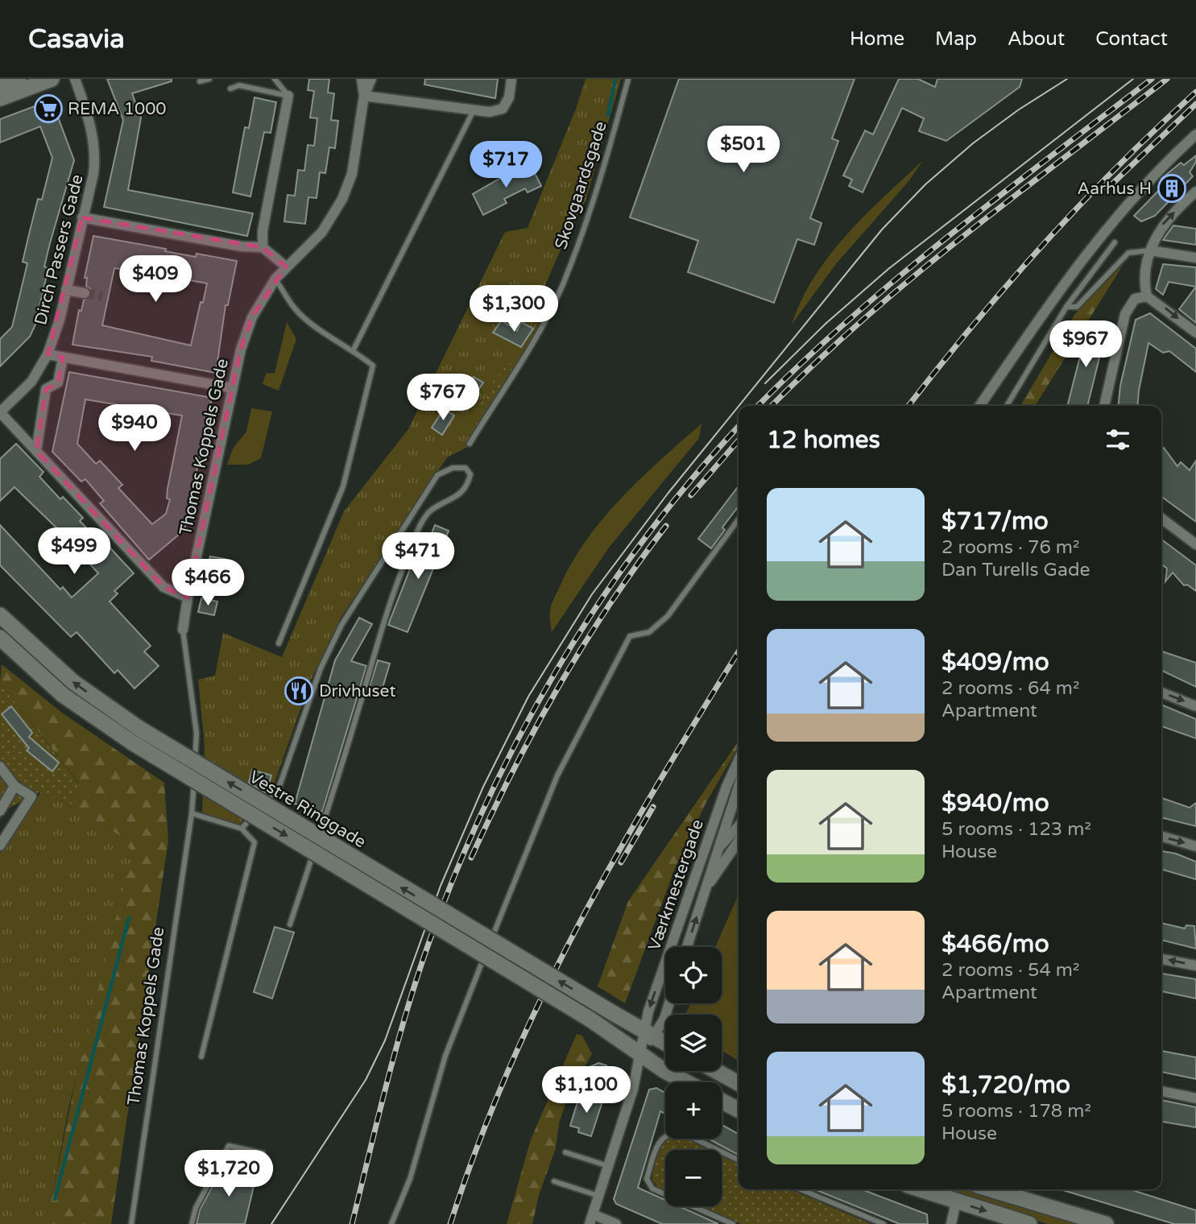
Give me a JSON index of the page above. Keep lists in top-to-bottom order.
{
  "streets": {
    "main road": ["Vestre Ringgade"],
    "street": ["Dirch Passers Gade", "Thomas Koppels Gade", "Værkmestergade"],
    "lane": ["Skovgaardsgade"]
  },
  "crossings": [
    ["Vestre Ringgade", "Værkmestergade"]
  ],
  "places": {
    "supermarket": ["REMA 1000"],
    "building": ["Aarhus H"],
    "restaurant": ["Drivhuset"]
  },
  "page": {
    "header": "Casavia",
    "nav": [
      "Home",
      "Map",
      "About",
      "Contact"
    ],
    "price": [
      "$501",
      "$717",
      "$409",
      "$1,300",
      "$967",
      "$767",
      "$940",
      "$499",
      "$471",
      "$466",
      "$1,100",
      "$1,720"
    ],
    "heading": "12 homes",
    "list": [
      {
        "name": "$717/mo",
        "note": "2 rooms · 76 m² · Dan Turells Gade"
      },
      {
        "name": "$409/mo",
        "note": "2 rooms · 64 m² · Apartment"
      },
      {
        "name": "$940/mo",
        "note": "5 rooms · 123 m² · House"
      },
      {
        "name": "$466/mo",
        "note": "2 rooms · 54 m² · Apartment"
      },
      {
        "name": "$1,720/mo",
        "note": "5 rooms · 178 m² · House"
      }
    ],
    "map_buttons": ["+", "−"]
  }
}
